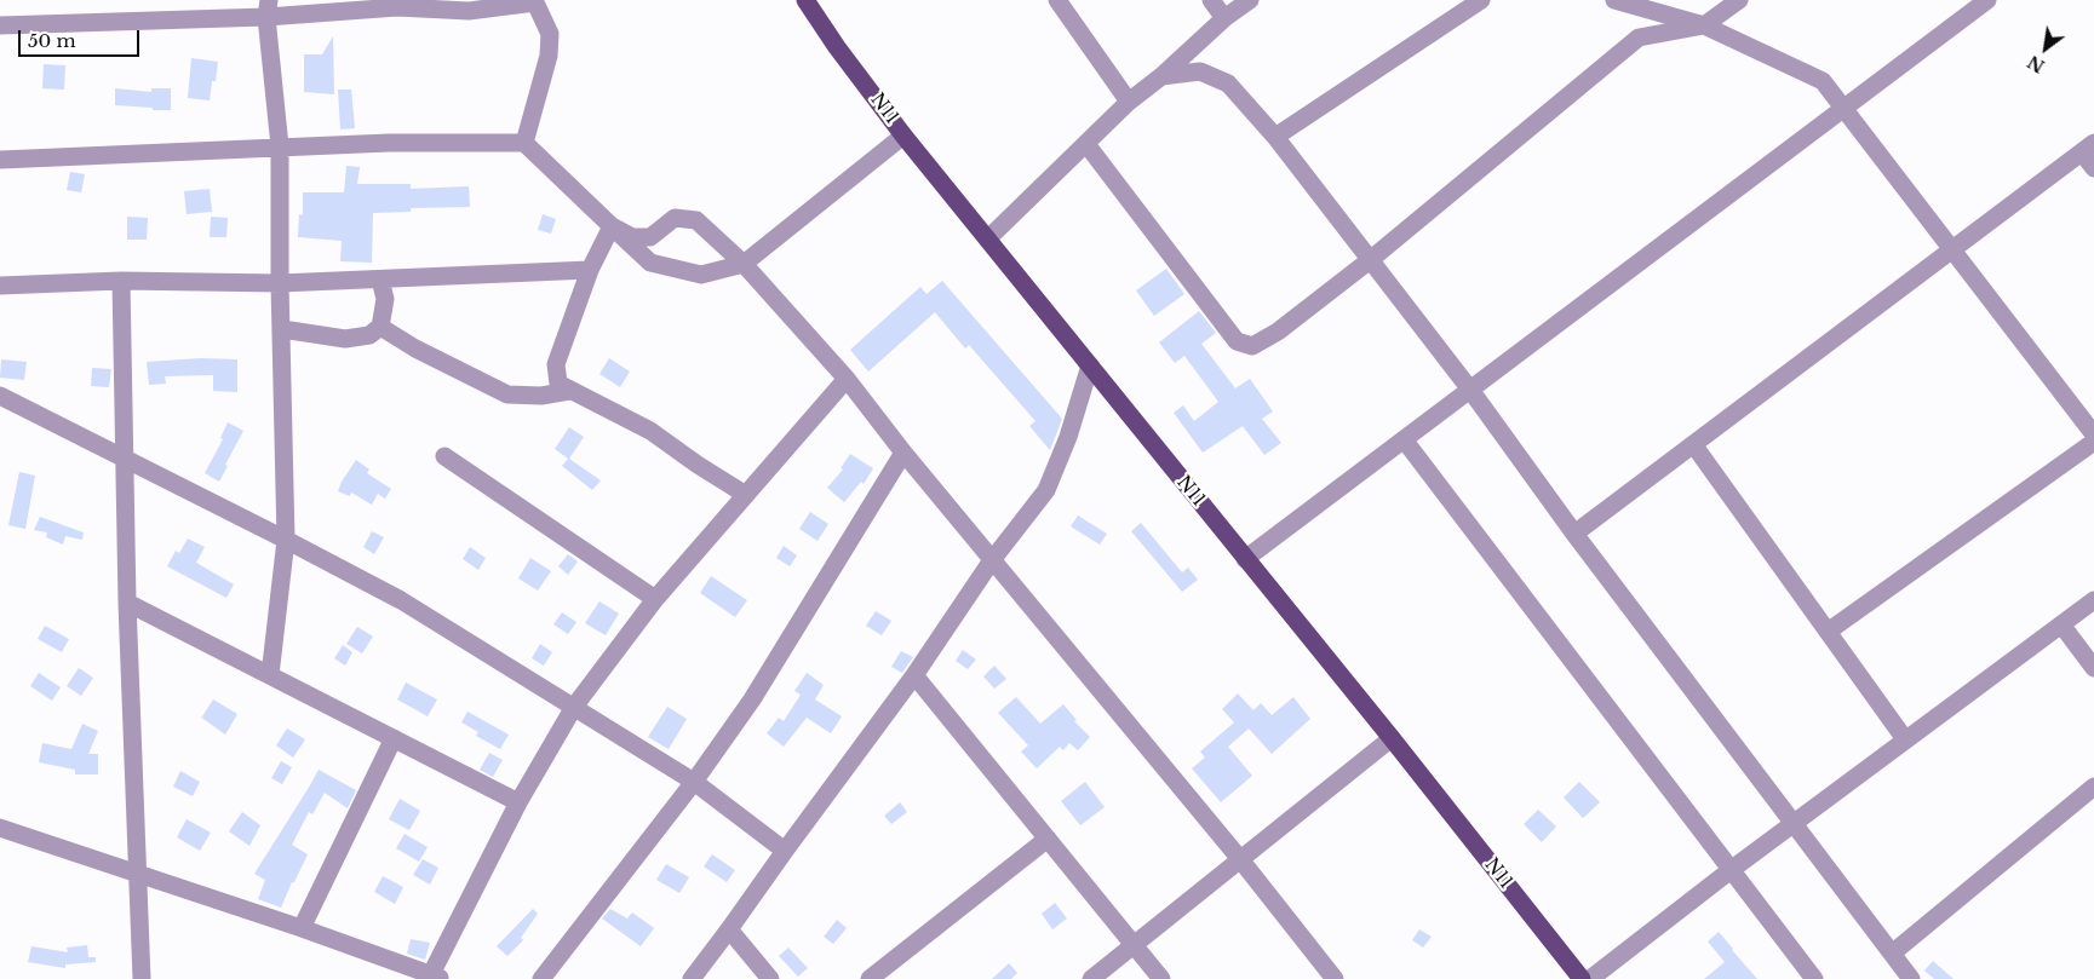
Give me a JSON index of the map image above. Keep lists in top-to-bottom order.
{
  "streets": {
    "main road": ["N11"]
  },
  "scale_bar": "50 m",
  "north": "bottom left"
}
